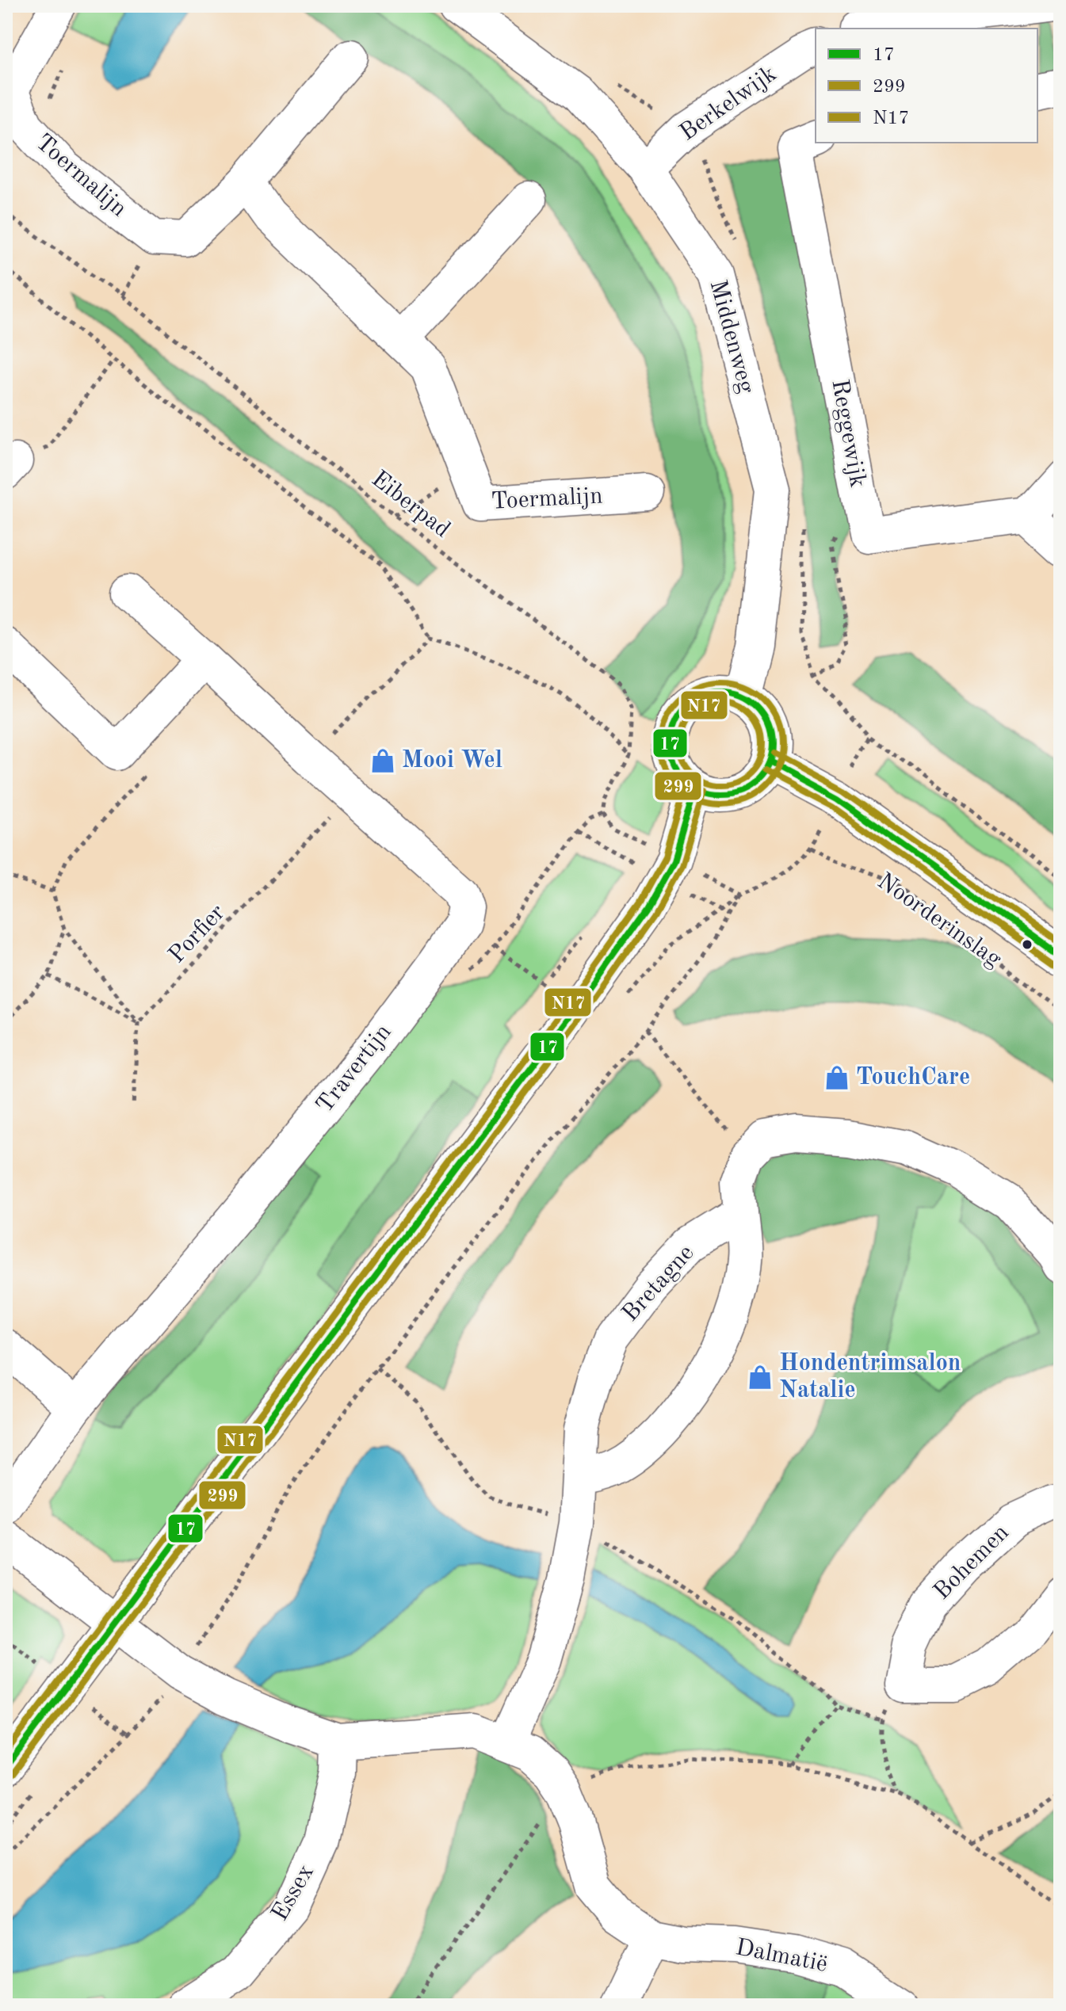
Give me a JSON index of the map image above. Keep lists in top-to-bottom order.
{
  "streets": {
    "street": [
      "Berkelwijk",
      "Toermalijn",
      "Middenweg",
      "Reggewijk",
      "Noorderinslag",
      "Travertijn",
      "Bretagne",
      "Bohemen",
      "Essex",
      "Dalmatië"
    ],
    "path": ["Eiberpad", "Porfier"]
  },
  "crossings": [
    ["Berkelwijk", "Middenweg"],
    ["Toermalijn", "Eiberpad"],
    ["Middenweg", "Noorderinslag"],
    ["Porfier", "Travertijn"]
  ],
  "places": {
    "shop": ["Mooi Wel", "TouchCare", "Hondentrimsalon Natalie"]
  },
  "lines": ["transit line 299", "transit line 17", "transit line N17"],
  "legend": ["17", "299", "N17"]
}
